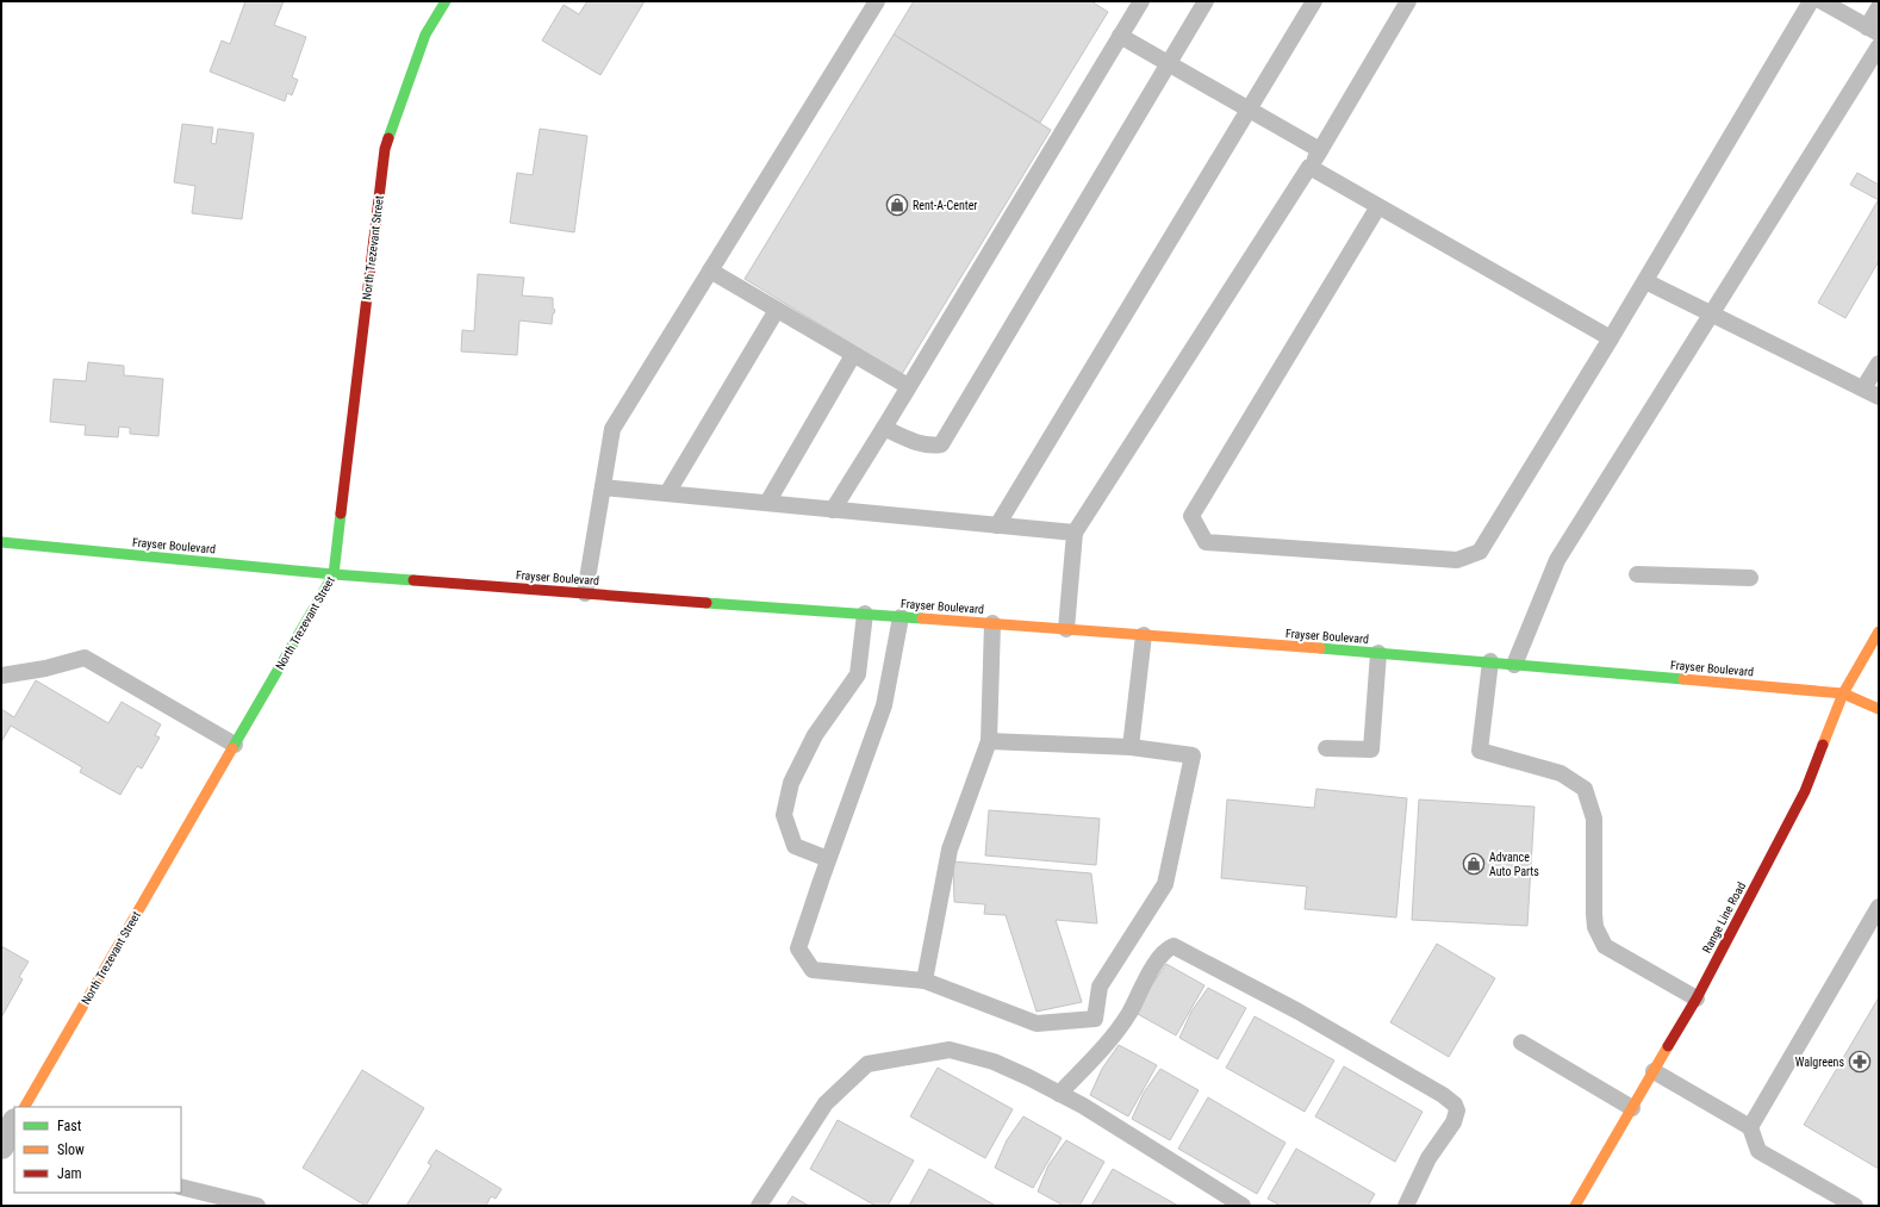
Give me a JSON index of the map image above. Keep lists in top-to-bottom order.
{
  "streets": {
    "main road": ["North Trezevant Street", "Frayser Boulevard", "Range Line Road"]
  },
  "crossings": [
    ["North Trezevant Street", "Frayser Boulevard"],
    ["Frayser Boulevard", "Range Line Road"]
  ],
  "places": {
    "shop": ["Rent-A-Center", "Advance Auto Parts"],
    "pharmacy": ["Walgreens"]
  },
  "legend": ["Fast", "Slow", "Jam"]
}
